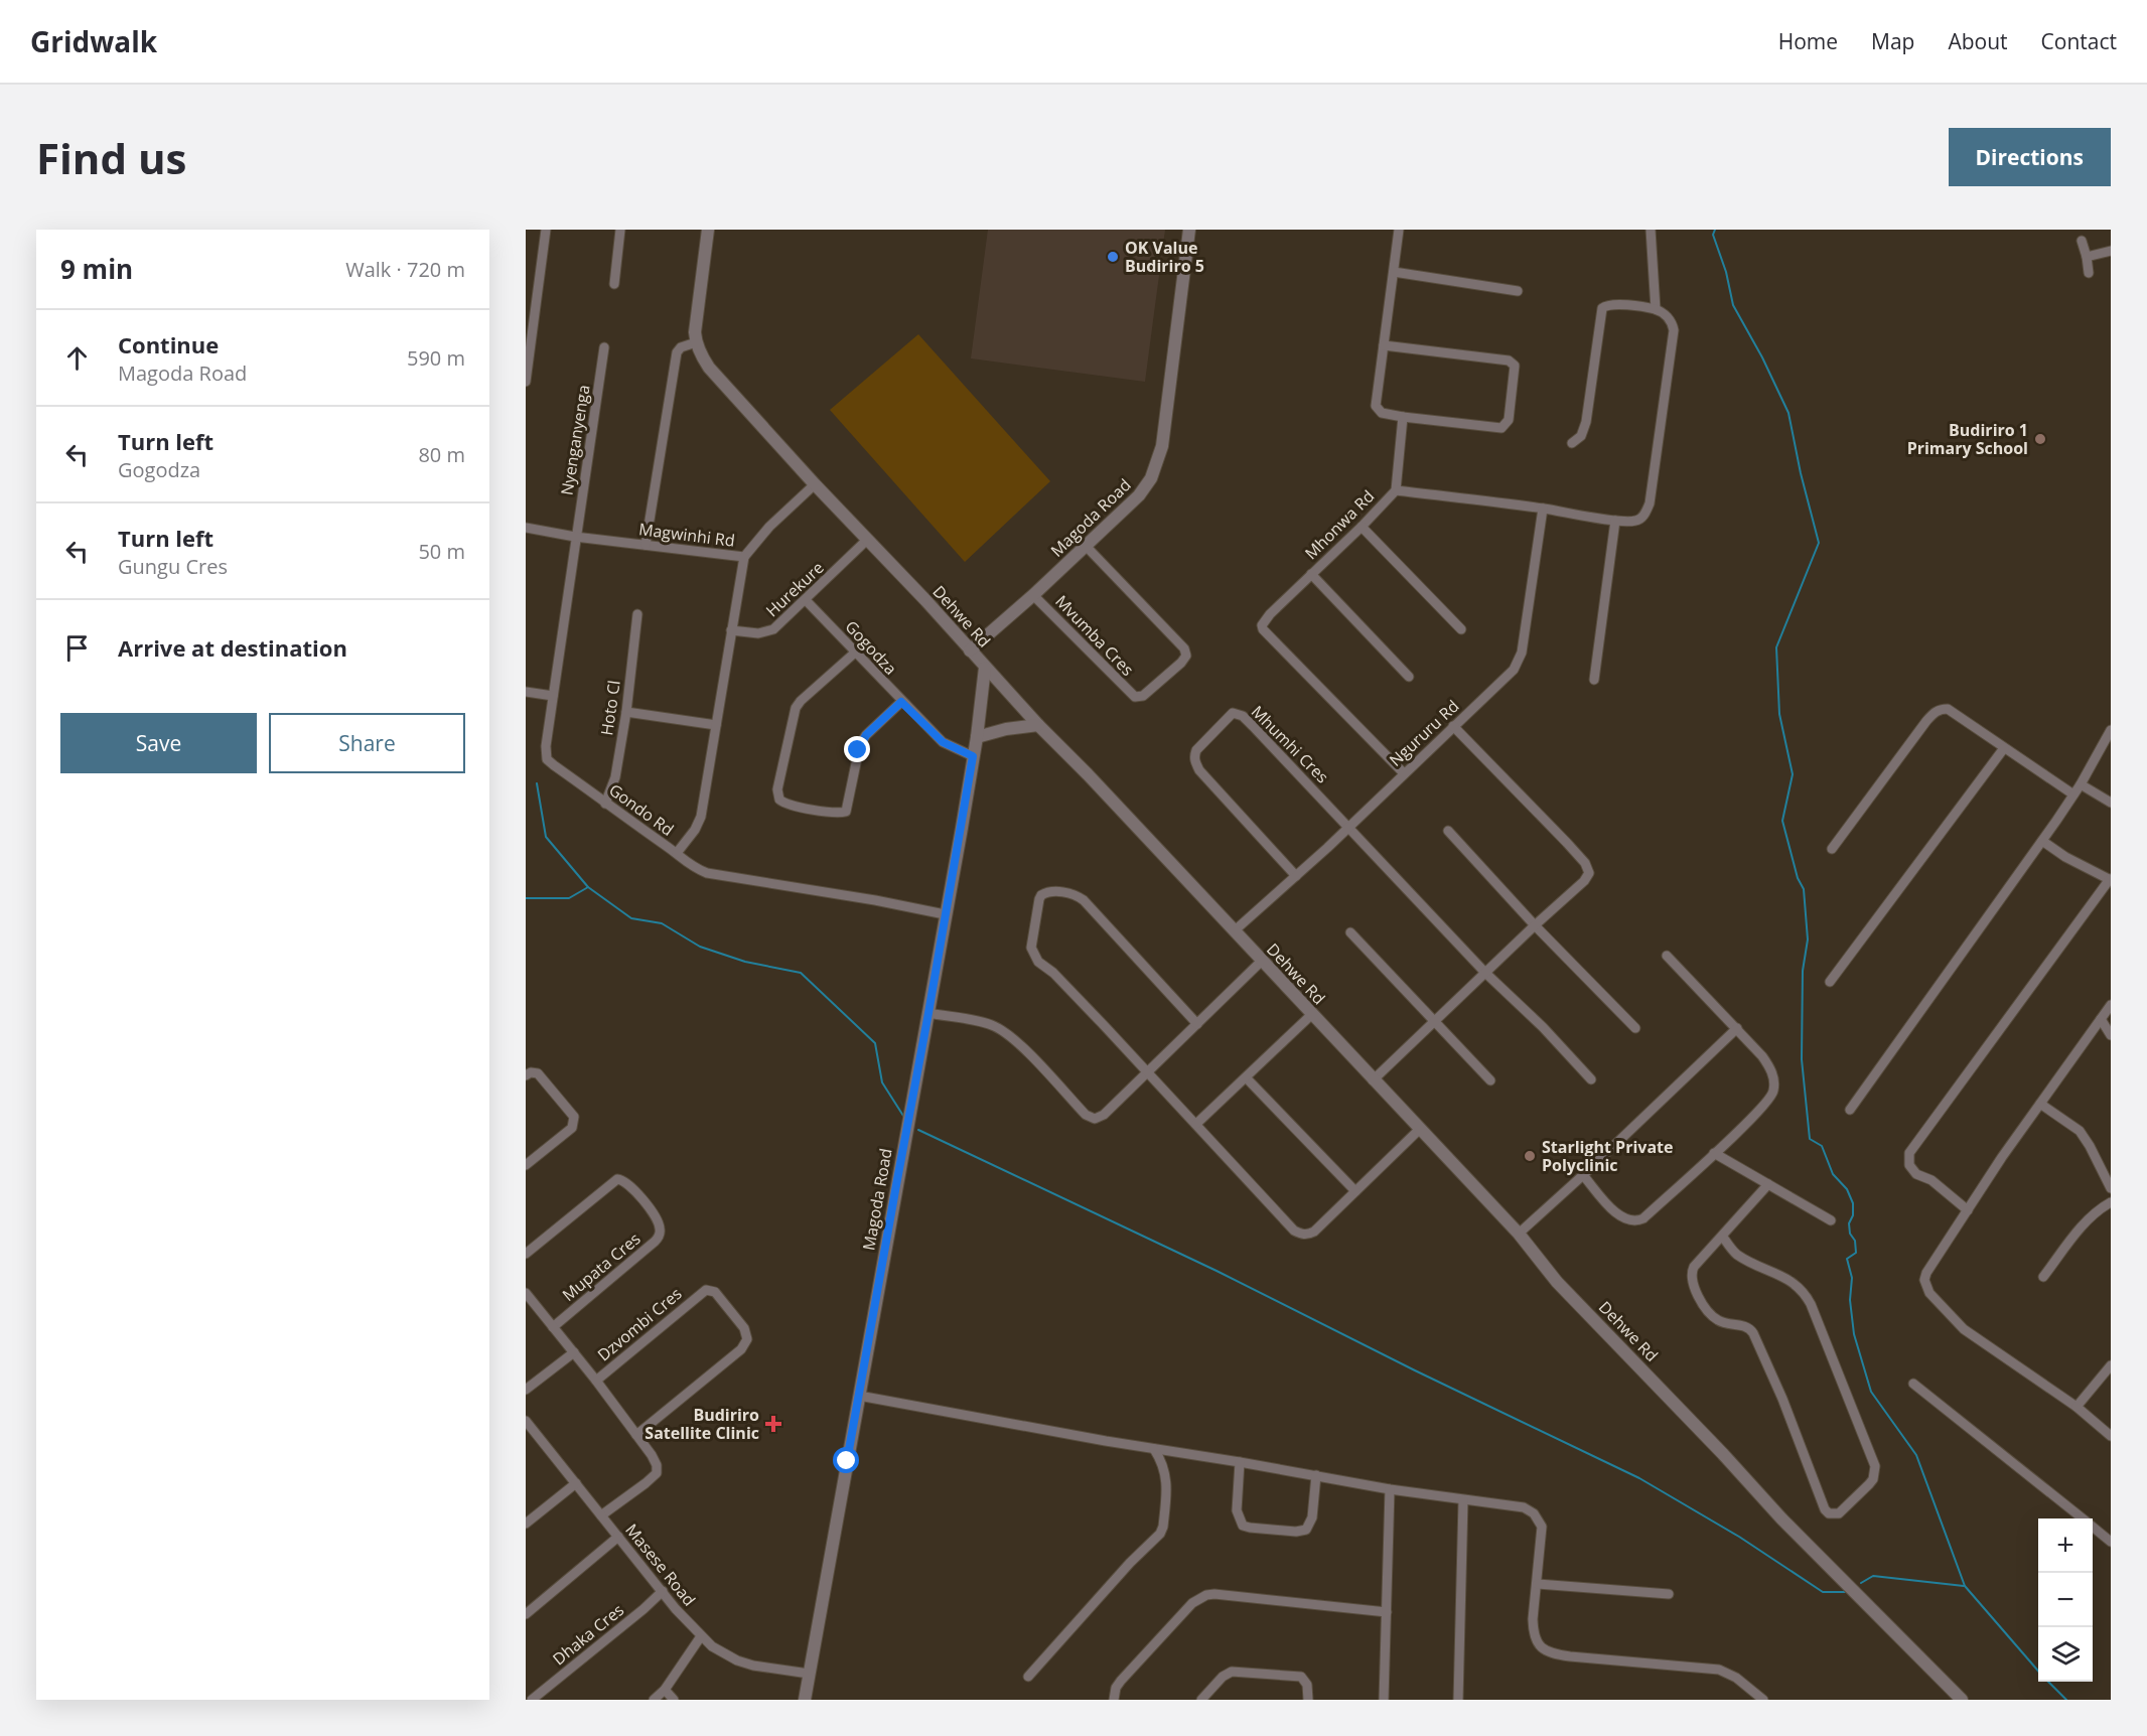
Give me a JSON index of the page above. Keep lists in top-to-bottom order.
{
  "streets": {
    "street": [
      "Nyenganyenga",
      "Magoda Road",
      "Mhonwa Rd",
      "Magwinhi Rd",
      "Hurekure",
      "Dehwe Rd",
      "Mvumba Cres",
      "Gogodza",
      "Hoto Cl",
      "Ngururu Rd",
      "Mhumhi Cres",
      "Gondo Rd",
      "Mupata Cres",
      "Dzvombi Cres",
      "Masese Road",
      "Dhaka Cres"
    ]
  },
  "crossings": [
    ["Nyenganyenga", "Magwinhi Rd"],
    ["Nyenganyenga", "Gondo Rd"],
    ["Magoda Road", "Dehwe Rd"],
    ["Magoda Road", "Mvumba Cres"],
    ["Magoda Road", "Gogodza"],
    ["Magoda Road", "Gondo Rd"],
    ["Magoda Road", "Masese Road"],
    ["Mhonwa Rd", "Ngururu Rd"],
    ["Magwinhi Rd", "Dehwe Rd"],
    ["Magwinhi Rd", "Gondo Rd"],
    ["Hurekure", "Dehwe Rd"],
    ["Hurekure", "Gogodza"],
    ["Dehwe Rd", "Ngururu Rd"],
    ["Hoto Cl", "Gondo Rd"],
    ["Ngururu Rd", "Mhumhi Cres"],
    ["Masese Road", "Dhaka Cres"]
  ],
  "places": {
    "other": ["OK Value Budiriro 5", "Budiriro 1 Primary School", "Starlight Private Polyclinic"],
    "health": ["Budiriro Satellite Clinic"]
  },
  "page": {
    "header": "Gridwalk",
    "nav": [
      "Home",
      "Map",
      "About",
      "Contact"
    ],
    "buttons": [
      "Directions",
      ["Save", "Share"]
    ],
    "title": "Find us",
    "heading": ["9 min", "Walk · 720 m"],
    "list": [
      ["Continue", "Magoda Road", "590 m"],
      ["Turn left", "Gogodza", "80 m"],
      ["Turn left", "Gungu Cres", "50 m"],
      "Arrive at destination"
    ],
    "map_buttons": ["+", "−"]
  }
}
